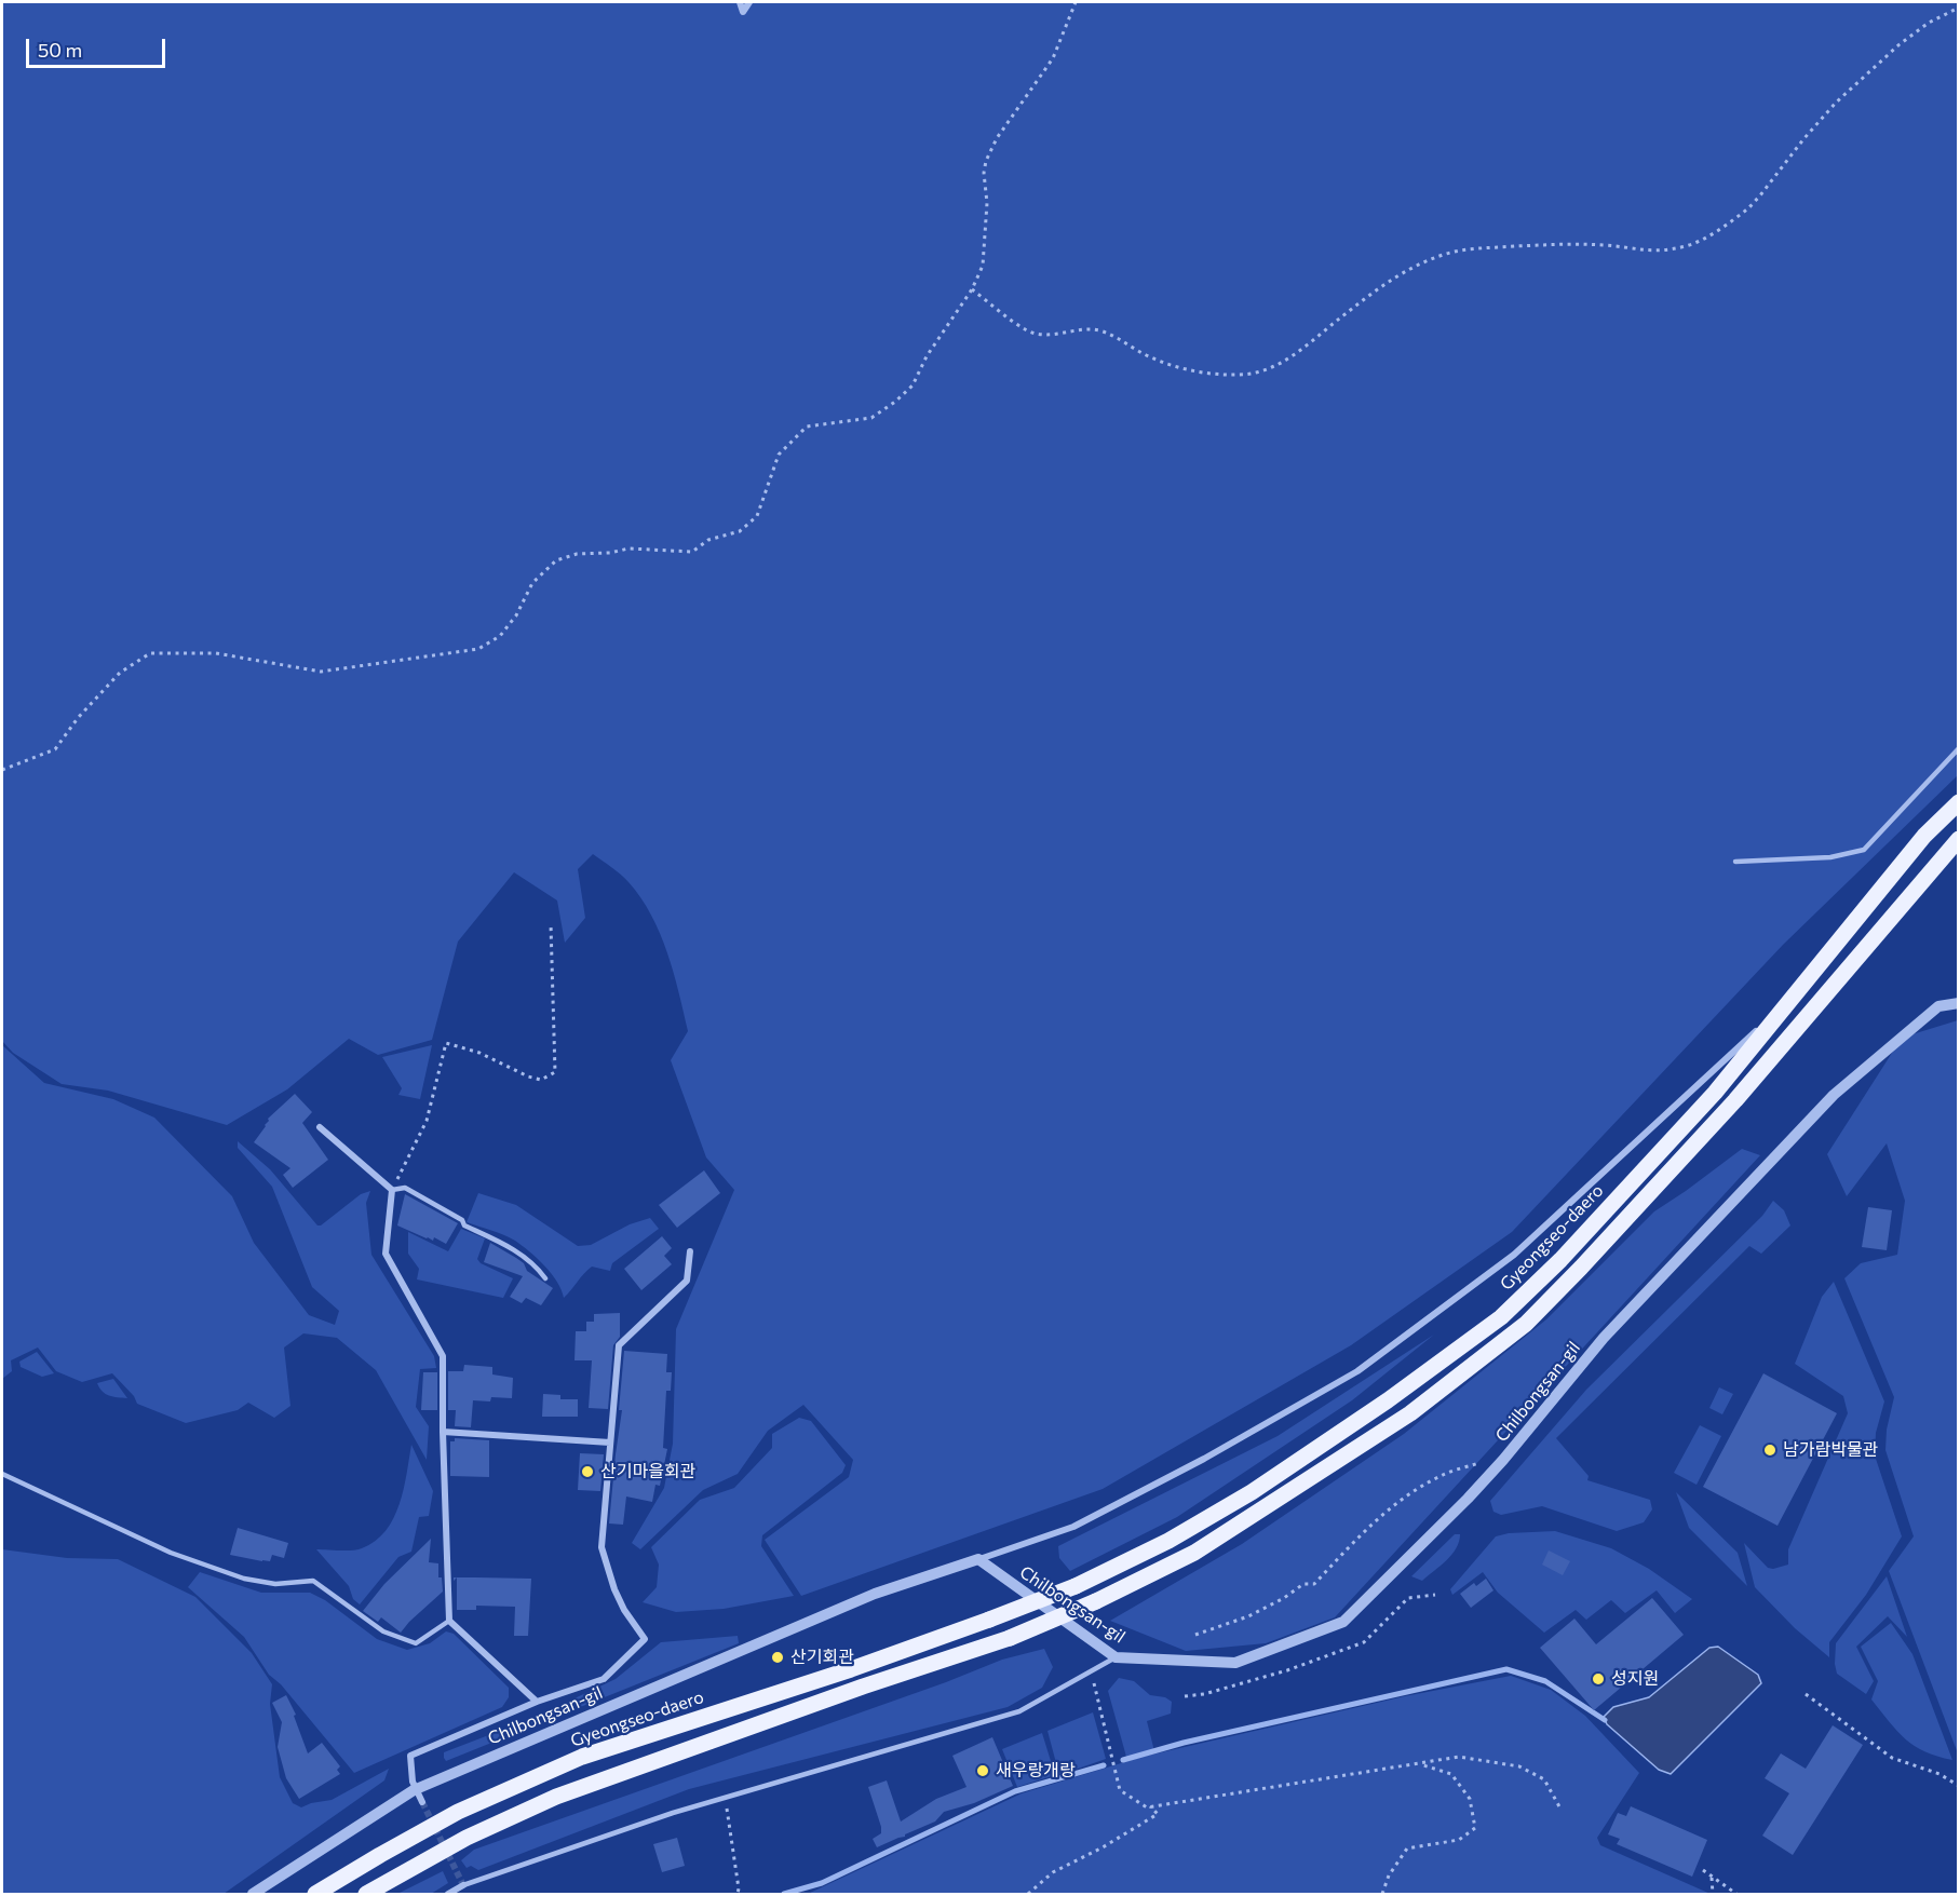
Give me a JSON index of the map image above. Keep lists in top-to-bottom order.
{
  "streets": {
    "main road": ["Gyeongseo-daero"],
    "street": ["Chilbongsan-gil"]
  },
  "places": [
    "남가람박물관",
    "산기마을회관",
    "산기회관",
    "성지원",
    "새우랑개랑"
  ],
  "scale_bar": "50 m"
}
